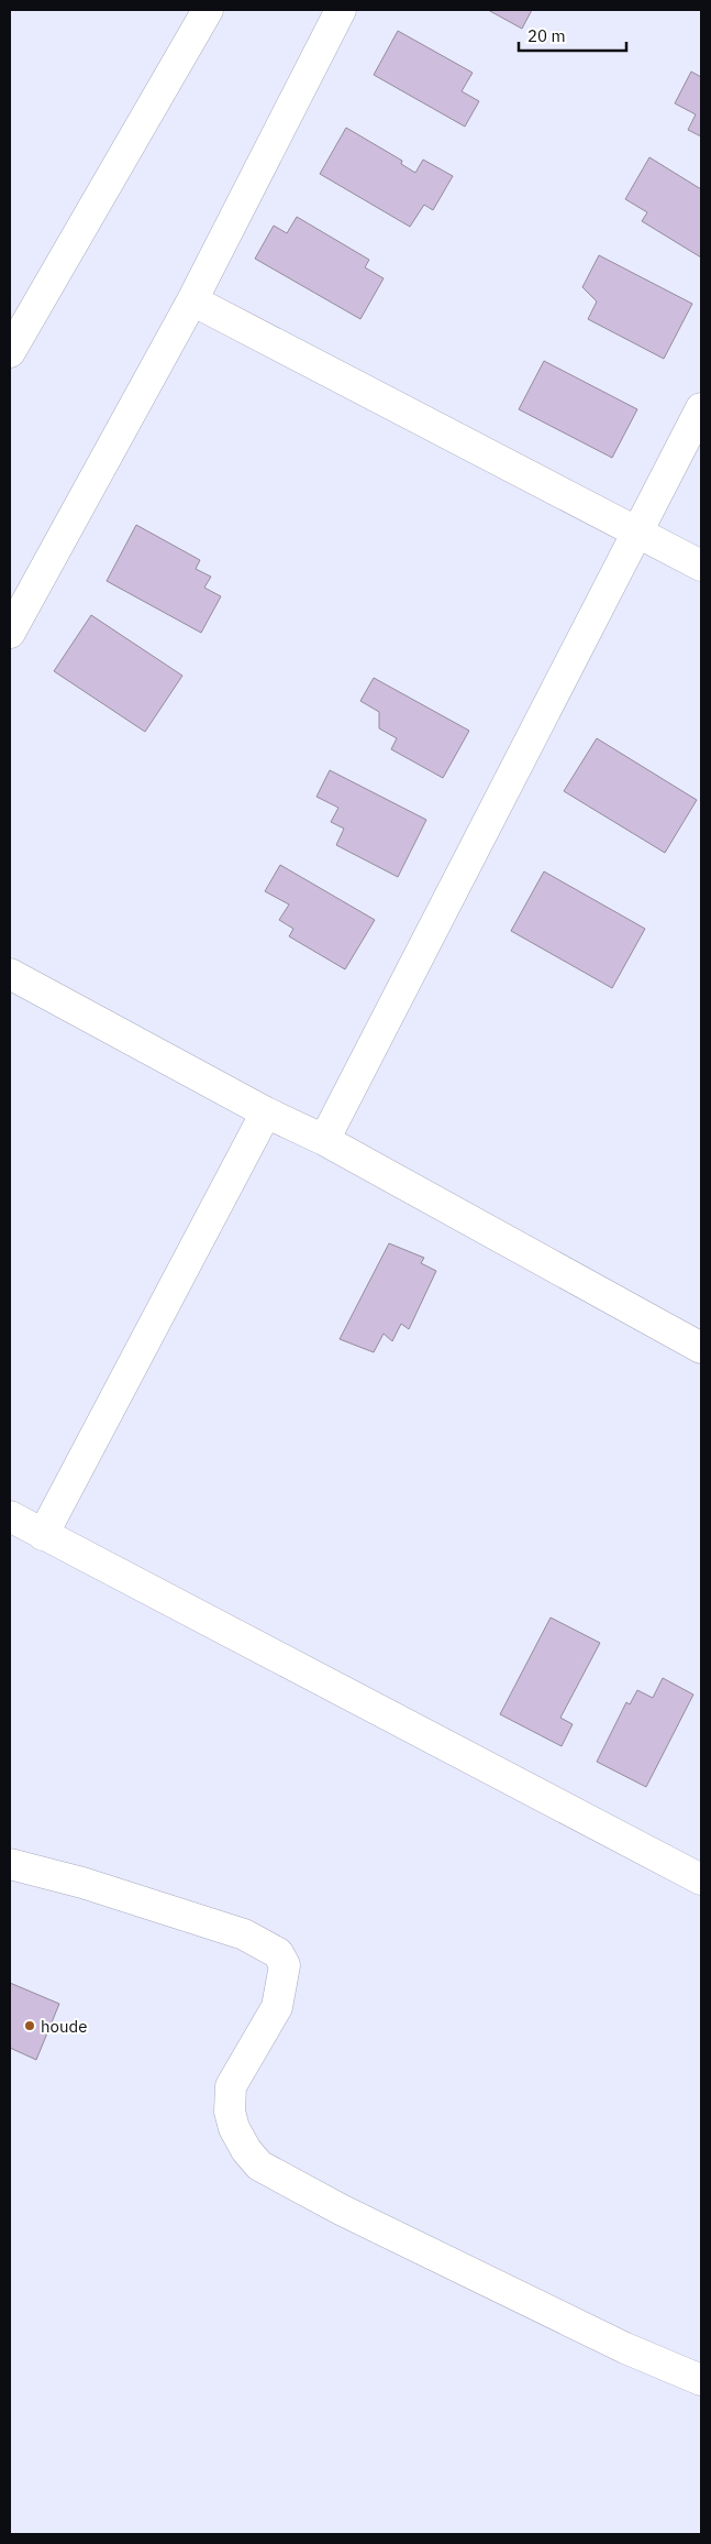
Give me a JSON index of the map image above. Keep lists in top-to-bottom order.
{
  "places": ["houde"],
  "scale_bar": "20 m"
}
